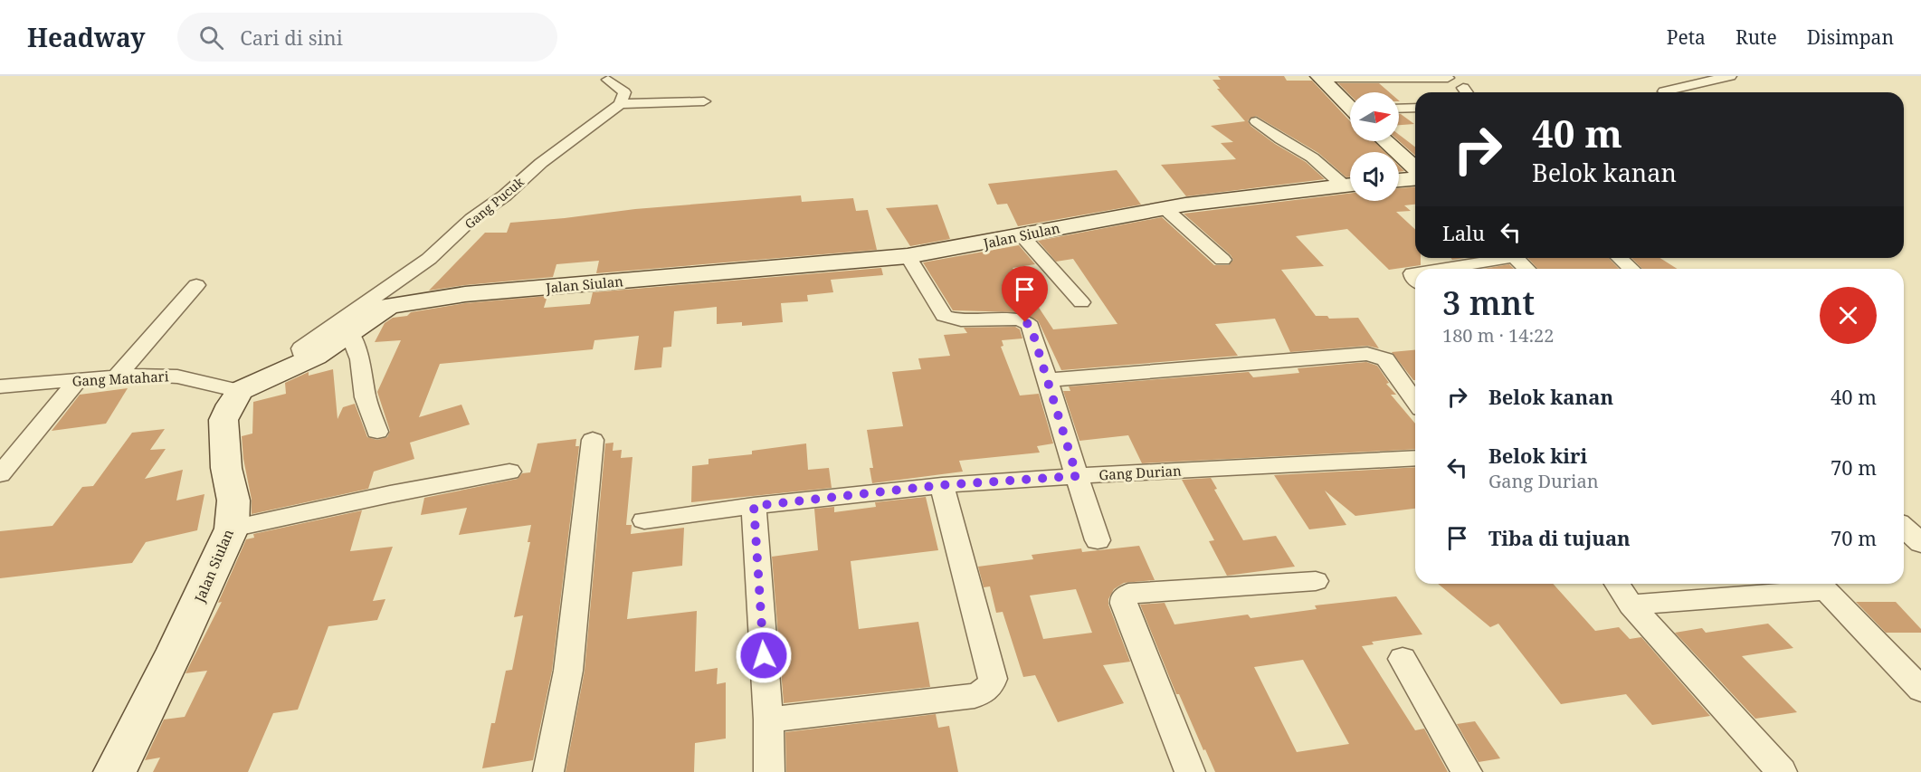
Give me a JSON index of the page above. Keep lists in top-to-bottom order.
{
  "streets": {
    "street": [
      "Gang Pucuk",
      "Jalan Siulan",
      "Gang Matahari",
      "Gang Durian"
    ]
  },
  "crossings": [
    ["Gang Pucuk", "Jalan Siulan"],
    ["Jalan Siulan", "Gang Matahari"]
  ],
  "north": "right",
  "page": {
    "header": "Headway",
    "search": "Cari di sini",
    "nav": ["Peta", "Rute", "Disimpan"],
    "turn": ["40 m", "Belok kanan"],
    "then": "Lalu",
    "heading": ["3 mnt", "180 m · 14:22"],
    "list": [
      {
        "name": "Belok kanan",
        "value": "40 m"
      },
      {
        "name": "Belok kiri",
        "note": "Gang Durian",
        "value": "70 m"
      },
      {
        "name": "Tiba di tujuan",
        "value": "70 m"
      }
    ]
  }
}
